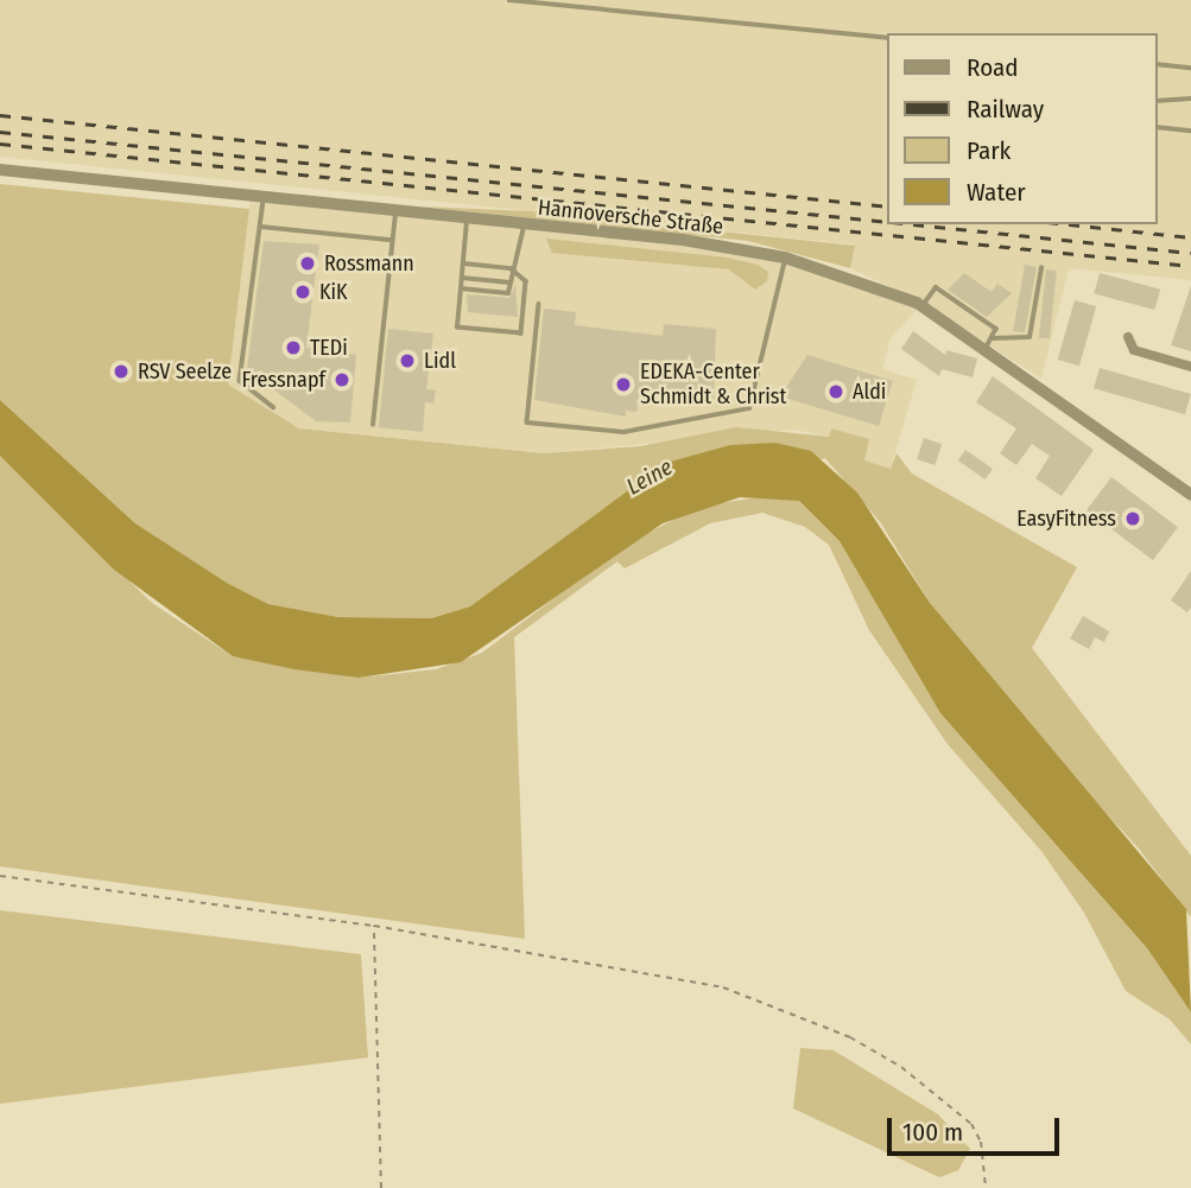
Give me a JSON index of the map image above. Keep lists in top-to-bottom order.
{
  "streets": {
    "street": ["Hannoversche Straße"]
  },
  "water": ["Leine"],
  "places": [
    "Rossmann",
    "KiK",
    "TEDi",
    "Lidl",
    "RSV Seelze",
    "Fressnapf",
    "EDEKA-Center Schmidt & Christ",
    "Aldi",
    "EasyFitness"
  ],
  "legend": [
    "Road",
    "Railway",
    "Park",
    "Water"
  ],
  "scale_bar": "100 m"
}
